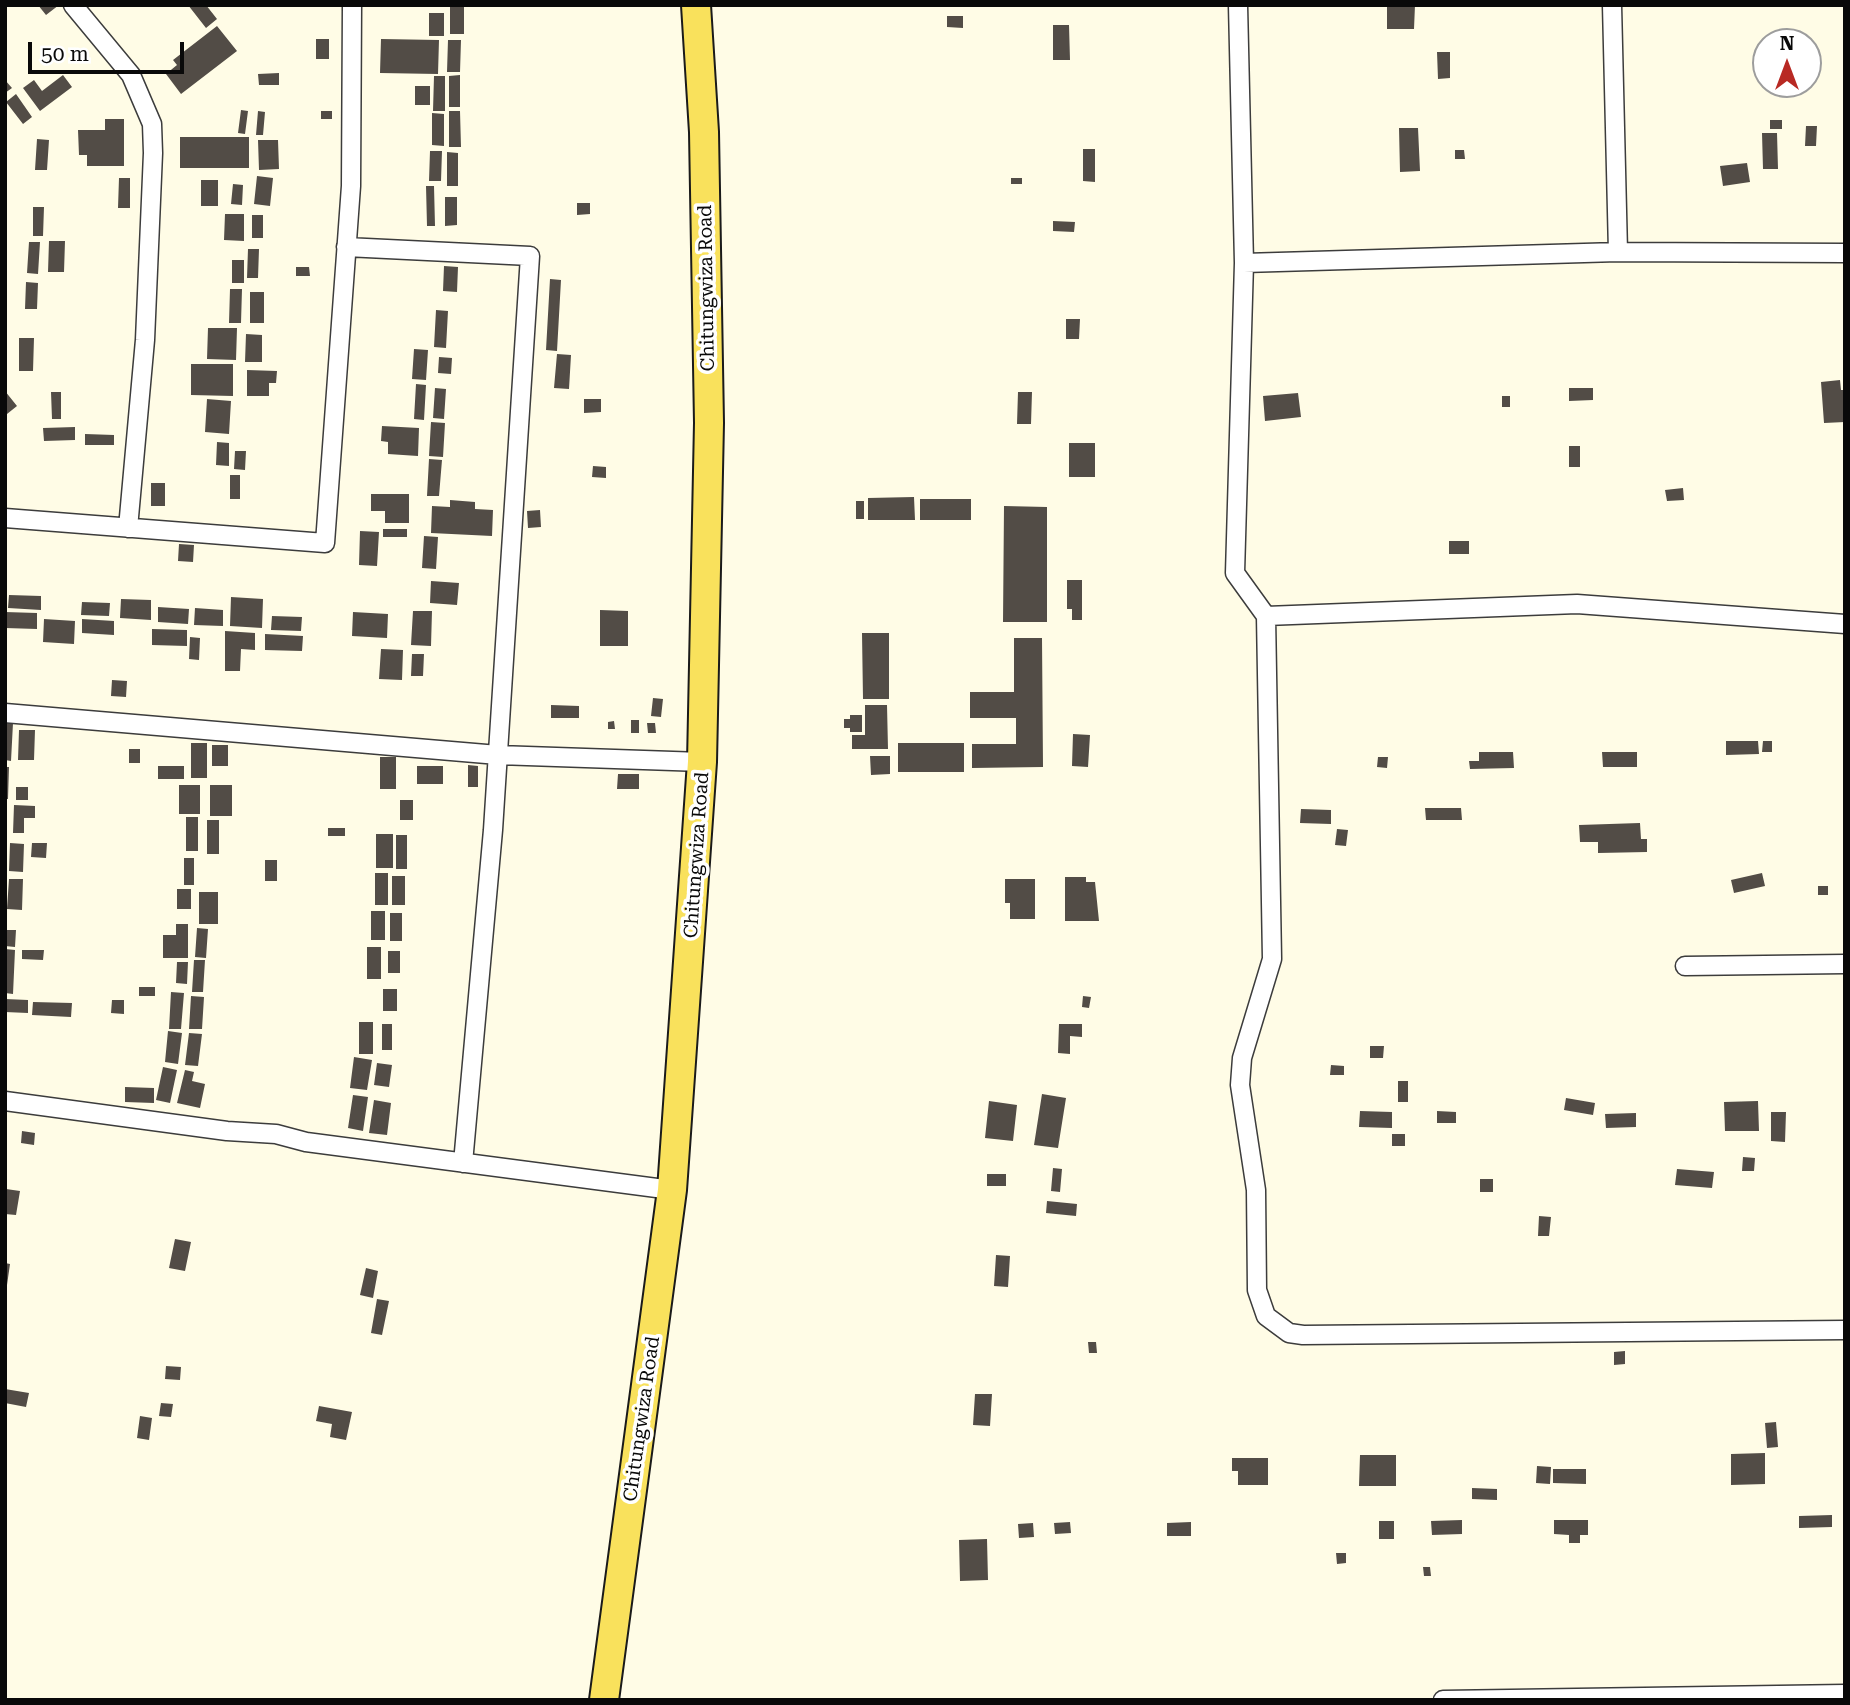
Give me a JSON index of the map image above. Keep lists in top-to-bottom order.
{
  "streets": {
    "main road": ["Chitungwiza Road"]
  },
  "scale_bar": "50 m",
  "north": "top"
}
